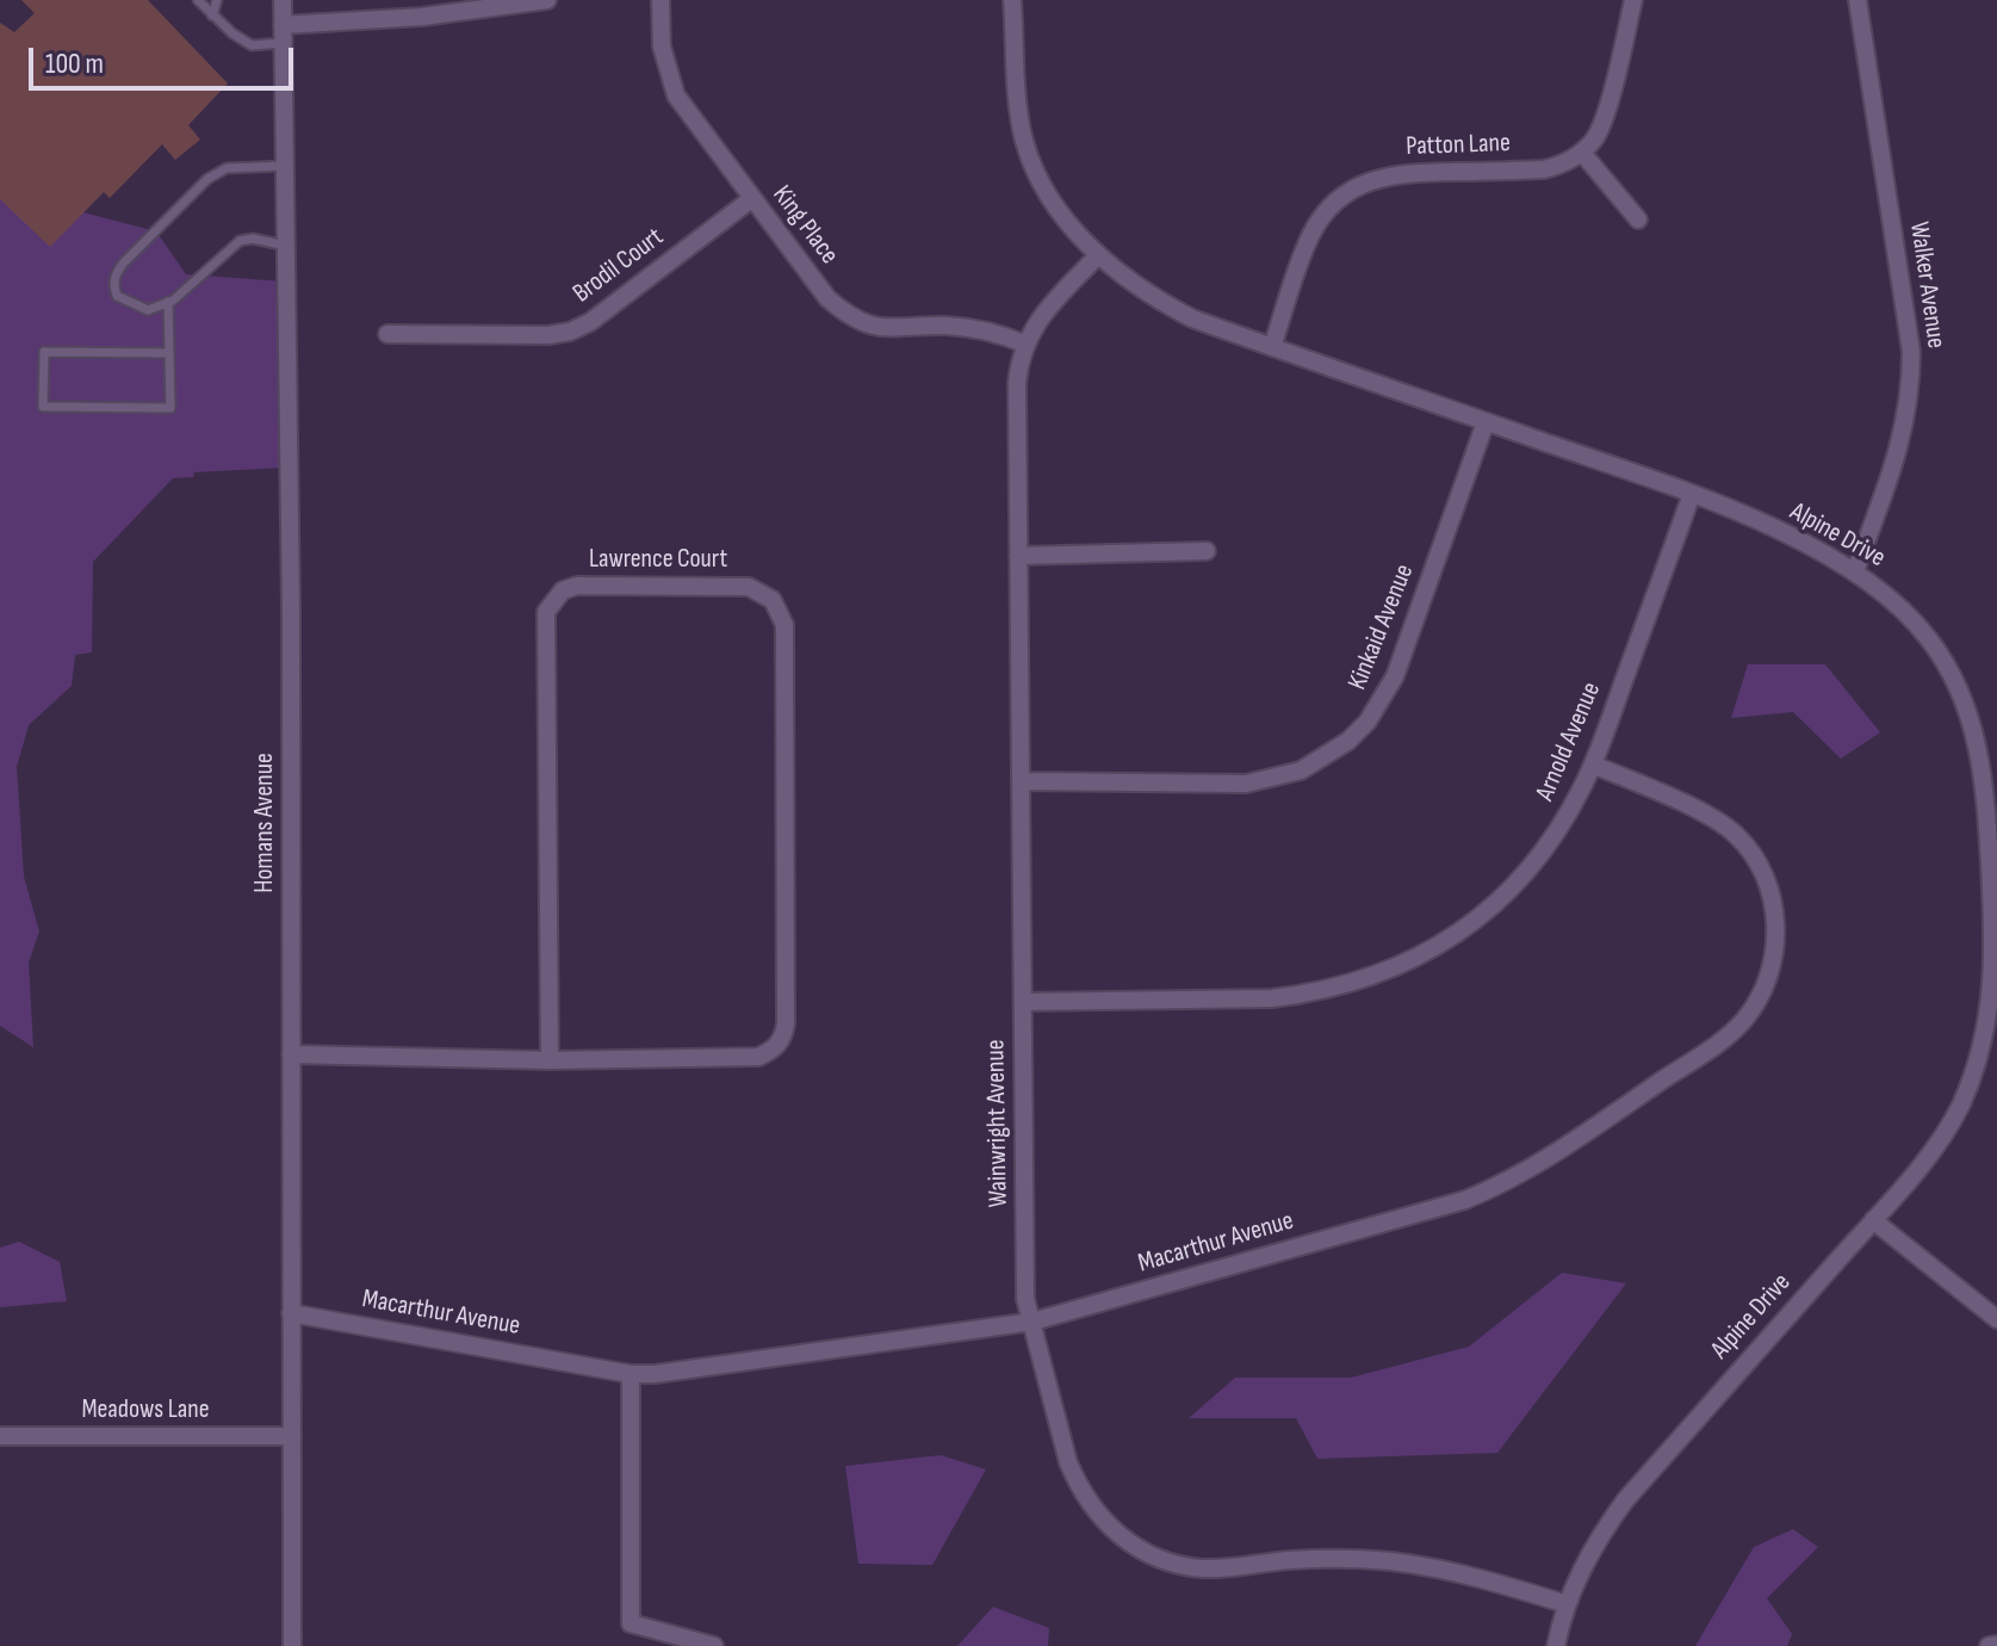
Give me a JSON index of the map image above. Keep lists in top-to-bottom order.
{
  "streets": {
    "street": [
      "Patton Lane",
      "King Place",
      "Brodil Court",
      "Walker Avenue",
      "Alpine Drive",
      "Lawrence Court",
      "Kinkaid Avenue",
      "Arnold Avenue",
      "Homans Avenue",
      "Wainwright Avenue",
      "Macarthur Avenue",
      "Meadows Lane"
    ]
  },
  "crossings": [
    ["Patton Lane", "Alpine Drive"],
    ["King Place", "Brodil Court"],
    ["King Place", "Wainwright Avenue"],
    ["Walker Avenue", "Alpine Drive"],
    ["Alpine Drive", "Kinkaid Avenue"],
    ["Alpine Drive", "Arnold Avenue"],
    ["Alpine Drive", "Wainwright Avenue"],
    ["Lawrence Court", "Homans Avenue"],
    ["Kinkaid Avenue", "Wainwright Avenue"],
    ["Arnold Avenue", "Wainwright Avenue"],
    ["Arnold Avenue", "Macarthur Avenue"],
    ["Homans Avenue", "Macarthur Avenue"],
    ["Homans Avenue", "Meadows Lane"],
    ["Wainwright Avenue", "Macarthur Avenue"]
  ],
  "scale_bar": "100 m"
}
